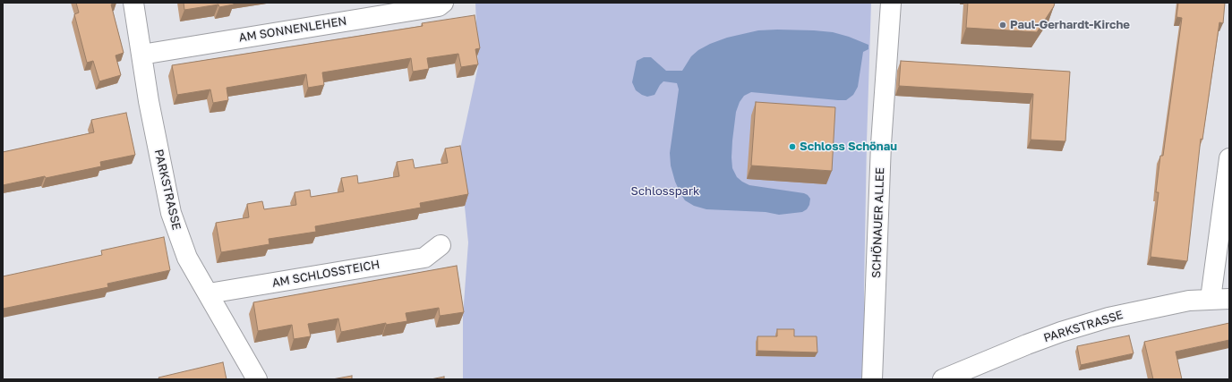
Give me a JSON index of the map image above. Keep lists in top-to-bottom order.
{
  "streets": {
    "street": [
      "AM SONNENLEHEN",
      "PARKSTRASSE",
      "SCHÖNAUER ALLEE",
      "AM SCHLOSSTEICH"
    ]
  },
  "crossings": [
    ["AM SONNENLEHEN", "PARKSTRASSE"],
    ["PARKSTRASSE", "AM SCHLOSSTEICH"]
  ],
  "parks": ["Schlosspark"],
  "places": ["Paul-Gerhardt-Kirche", "Schloss Schönau"]
}
